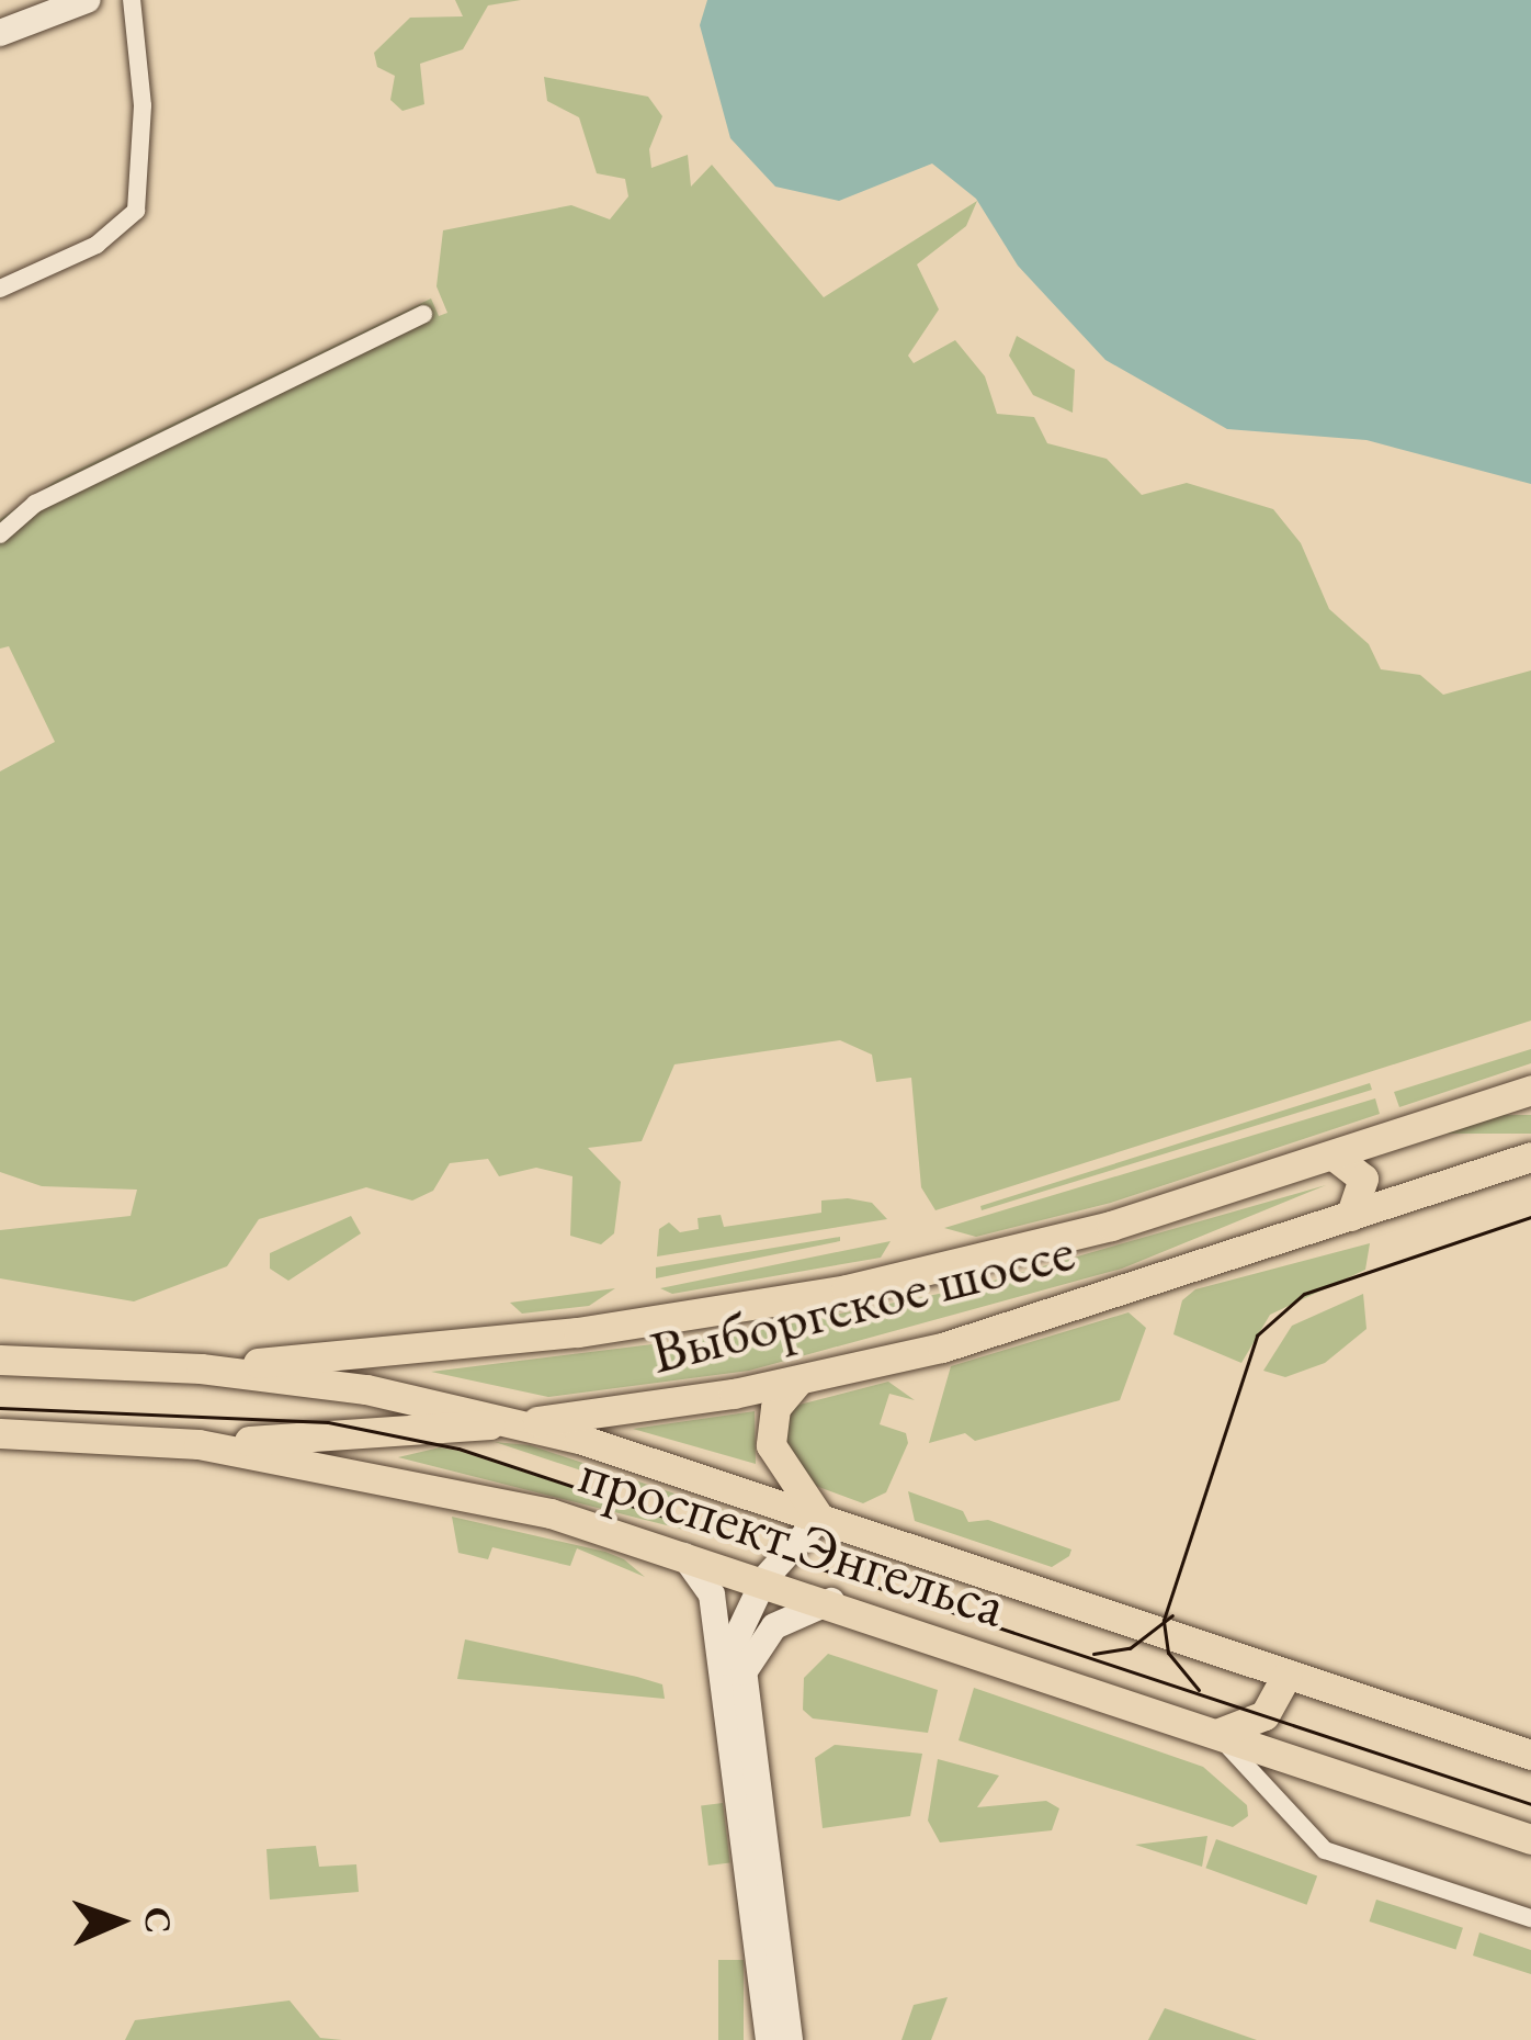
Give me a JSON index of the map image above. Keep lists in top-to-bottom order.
{
  "streets": {
    "main road": ["Выборгское шоссе", "проспект Энгельса"]
  },
  "crossings": [
    ["Выборгское шоссе", "проспект Энгельса"]
  ],
  "north": "right"
}
